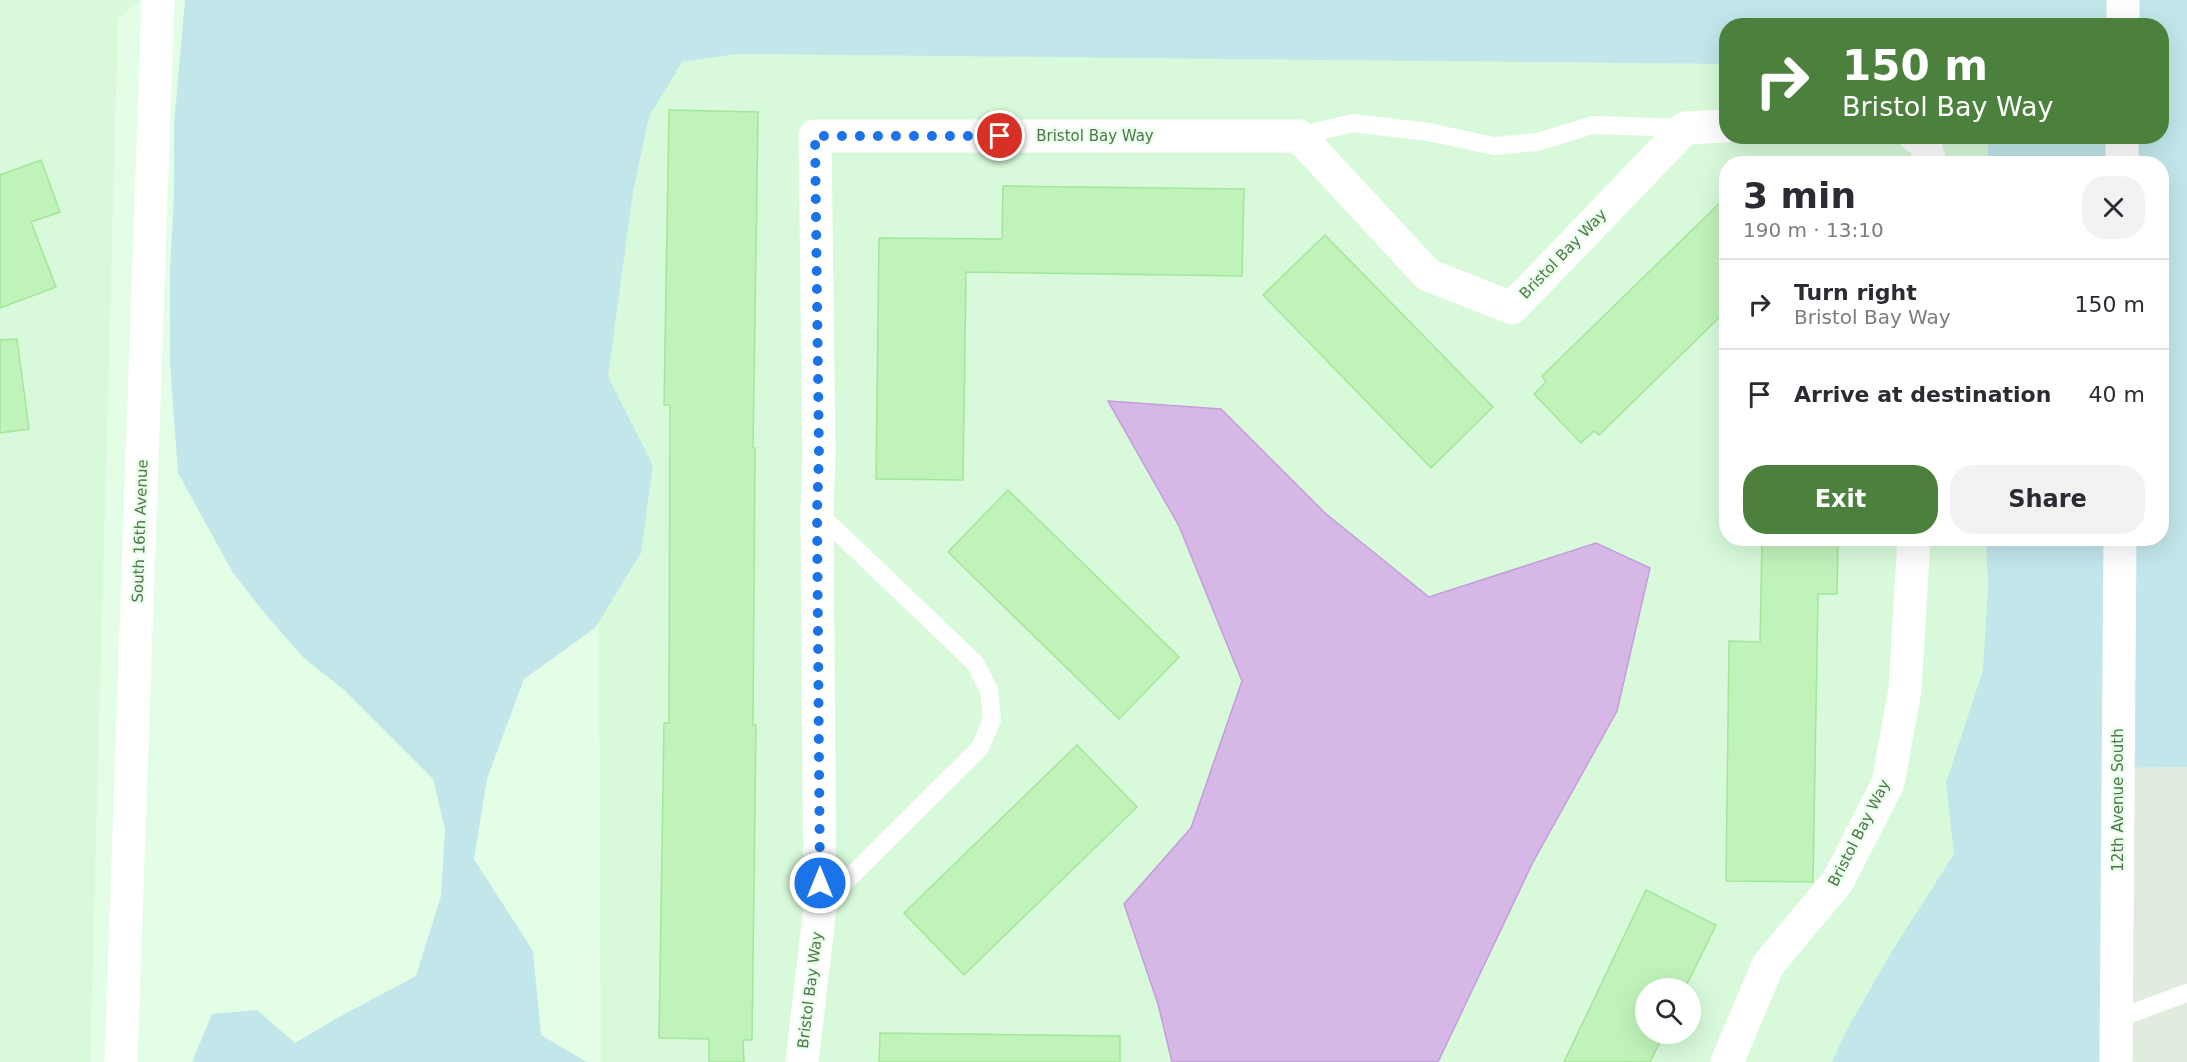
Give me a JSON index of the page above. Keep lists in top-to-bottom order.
{
  "streets": {
    "street": ["Bristol Bay Way", "South 16th Avenue", "12th Avenue South"]
  },
  "page": {
    "turn": ["150 m", "Bristol Bay Way"],
    "heading": ["3 min", "190 m · 13:10"],
    "list": [
      {
        "name": "Turn right",
        "note": "Bristol Bay Way",
        "value": "150 m"
      },
      {
        "name": "Arrive at destination",
        "value": "40 m"
      }
    ],
    "buttons": ["Exit", "Share"]
  }
}
